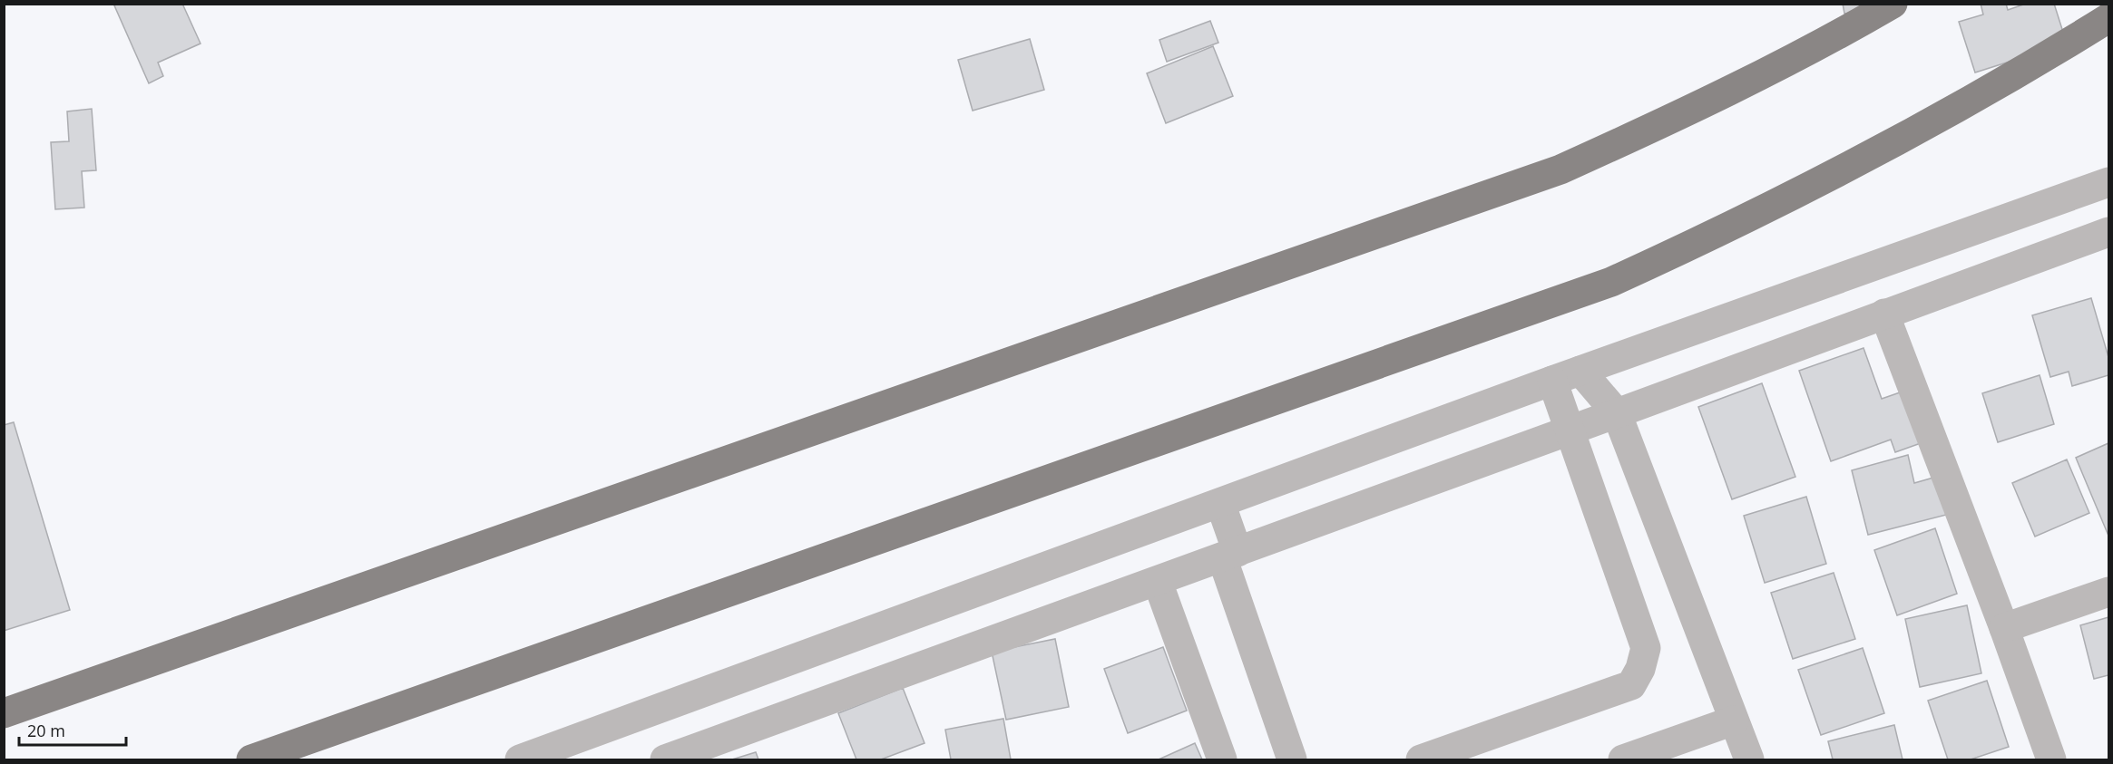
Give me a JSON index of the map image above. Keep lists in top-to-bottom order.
{
  "scale_bar": "20 m"
}
